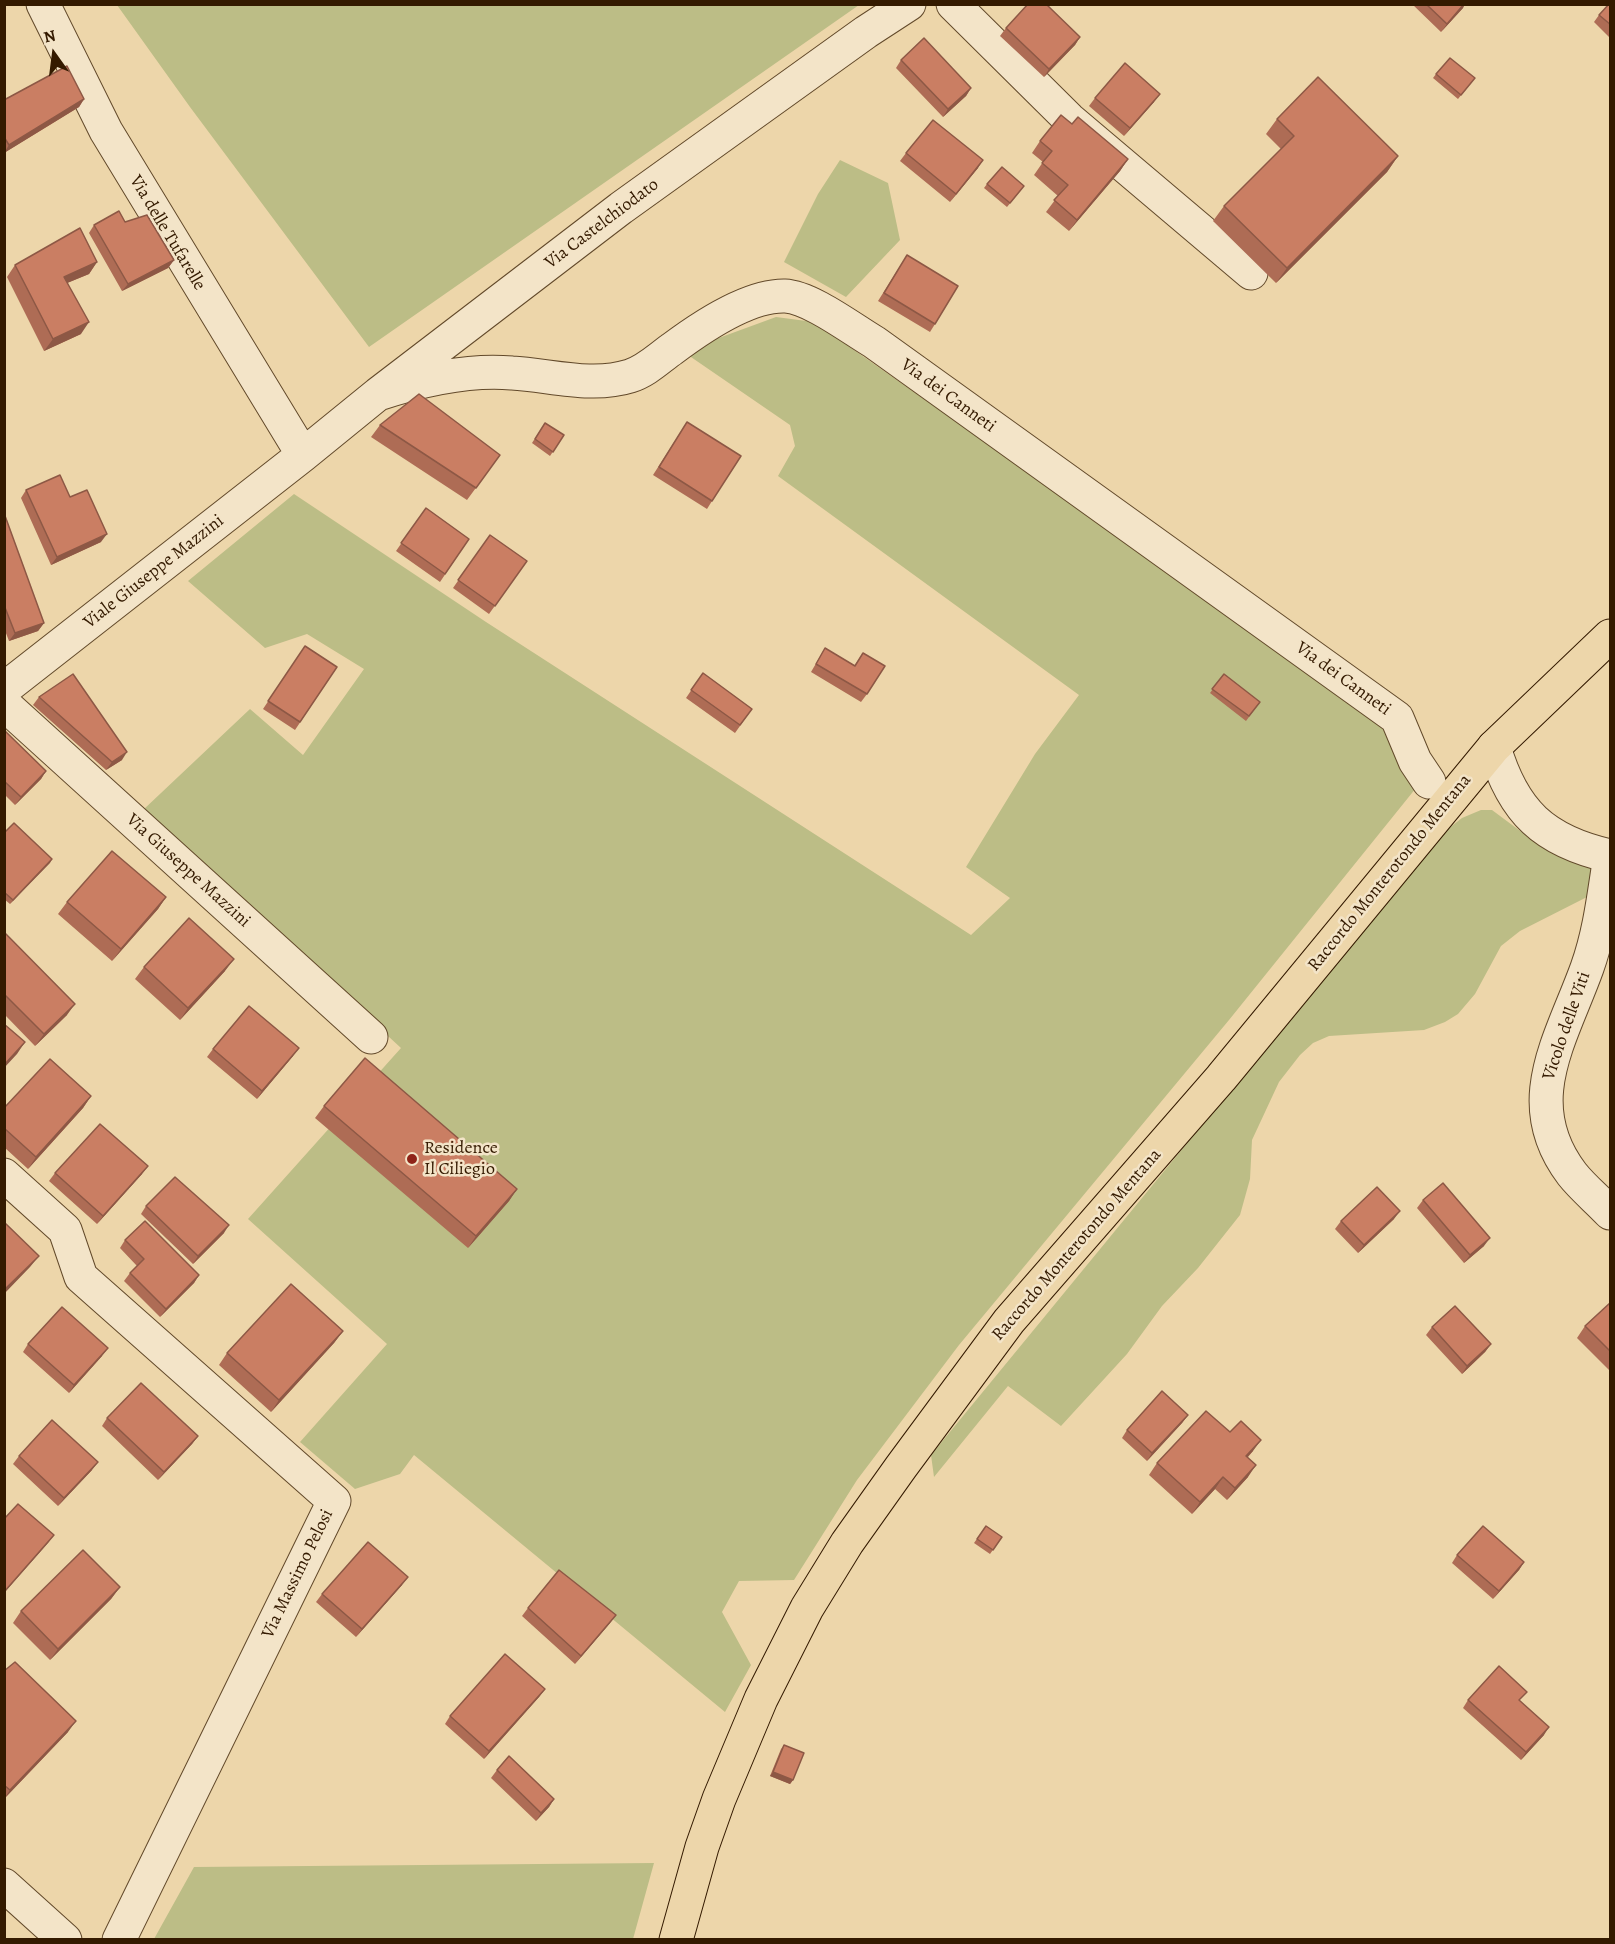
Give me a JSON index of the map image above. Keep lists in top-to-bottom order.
{
  "streets": {
    "main road": ["Raccordo Monterotondo Mentana"],
    "street": [
      "Via Castelchiodato",
      "Via delle Tufarelle",
      "Via dei Canneti",
      "Viale Giuseppe Mazzini",
      "Via Giuseppe Mazzini",
      "Vicolo delle Viti",
      "Via Massimo Pelosi"
    ]
  },
  "crossings": [
    ["Via Castelchiodato", "Via delle Tufarelle"],
    ["Via Castelchiodato", "Via dei Canneti"],
    ["Via Castelchiodato", "Viale Giuseppe Mazzini"],
    ["Via delle Tufarelle", "Viale Giuseppe Mazzini"]
  ],
  "places": ["Residence Il Ciliegio"],
  "north": "top"
}
